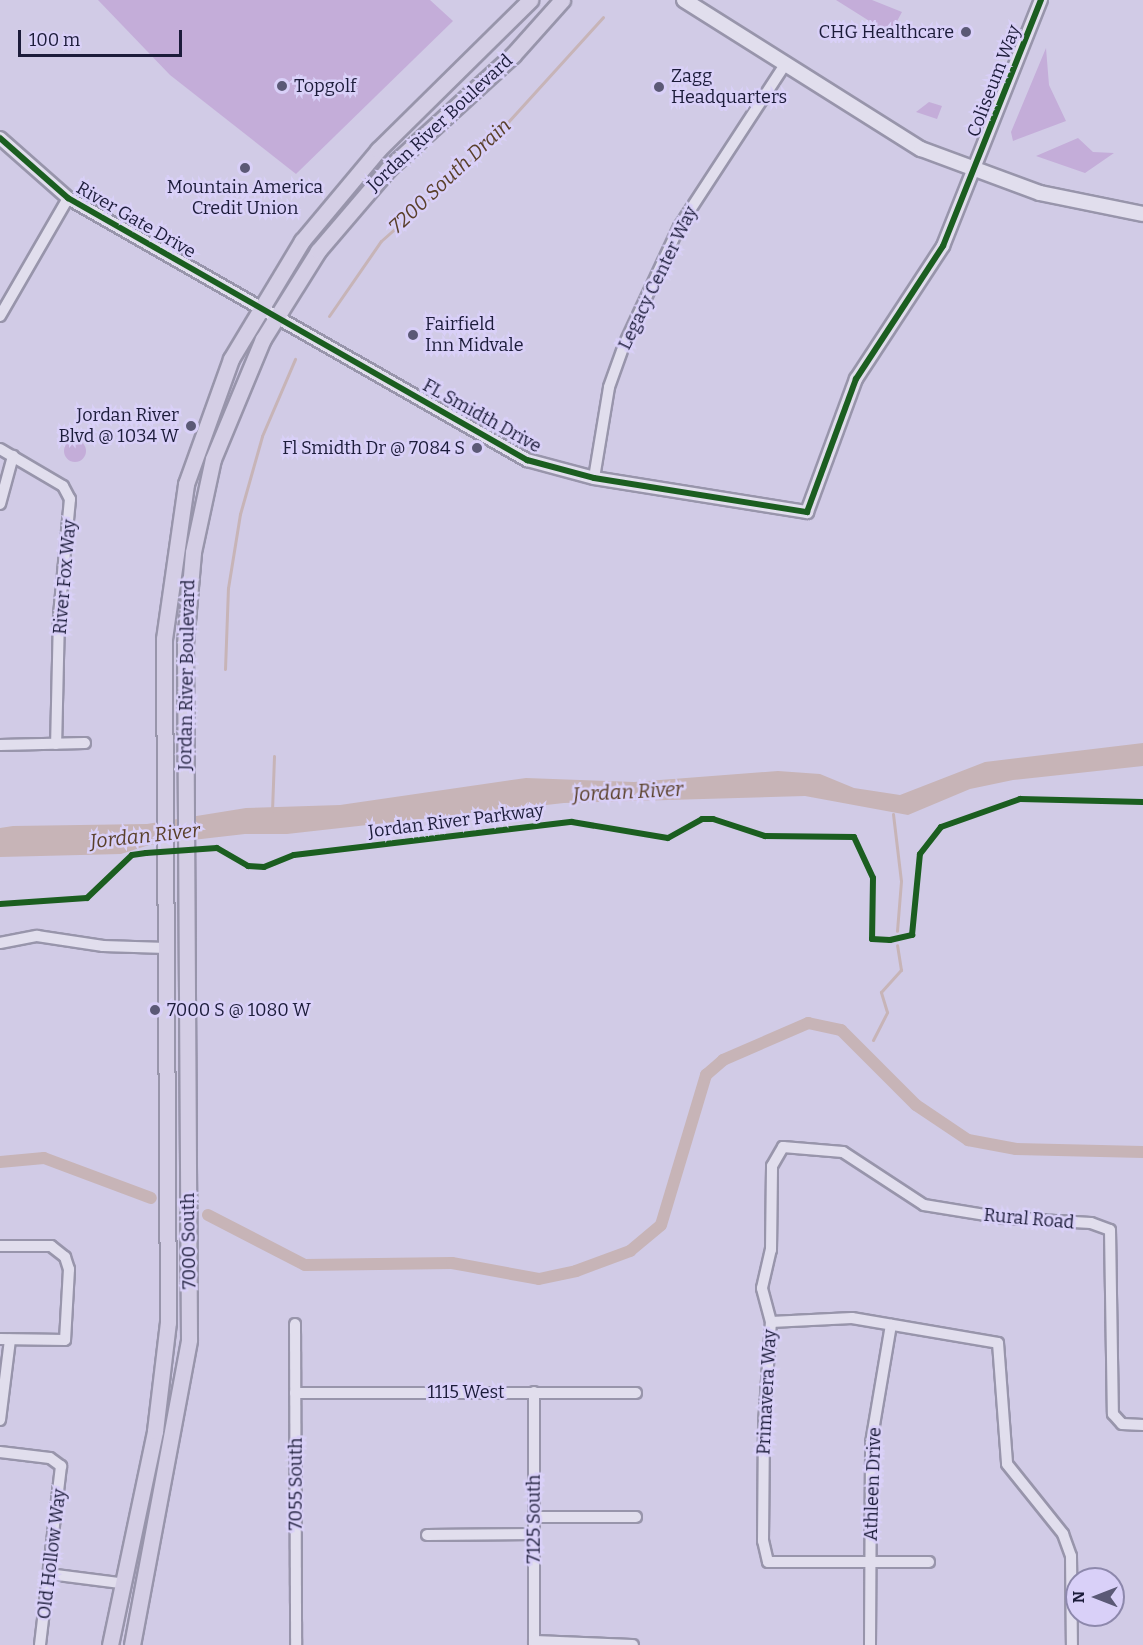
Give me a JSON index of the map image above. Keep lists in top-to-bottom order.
{
  "streets": {
    "main road": ["Jordan River Boulevard", "7000 South"],
    "street": [
      "Coliseum Way",
      "River Gate Drive",
      "Legacy Center Way",
      "FL Smidth Drive",
      "River Fox Way",
      "Rural Road",
      "1115 West",
      "Primavera Way",
      "7055 South",
      "Athleen Drive",
      "7125 South",
      "Old Hollow Way"
    ],
    "cycle path": ["Jordan River Parkway"]
  },
  "crossings": [
    ["Coliseum Way", "FL Smidth Drive"],
    ["Jordan River Boulevard", "River Gate Drive"],
    ["Jordan River Boulevard", "FL Smidth Drive"],
    ["Jordan River Boulevard", "7000 South"],
    ["River Gate Drive", "FL Smidth Drive"],
    ["Legacy Center Way", "FL Smidth Drive"],
    ["Rural Road", "Primavera Way"],
    ["1115 West", "7055 South"],
    ["1115 West", "7125 South"],
    ["Primavera Way", "Athleen Drive"]
  ],
  "water": ["7200 South Drain", "Jordan River"],
  "places": [
    "CHG Healthcare",
    "Topgolf",
    "Zagg Headquarters",
    "Mountain America Credit Union",
    "Fairfield Inn Midvale",
    "Jordan River Blvd @ 1034 W",
    "Fl Smidth Dr @ 7084 S",
    "7000 S @ 1080 W"
  ],
  "scale_bar": "100 m",
  "north": "left"
}
